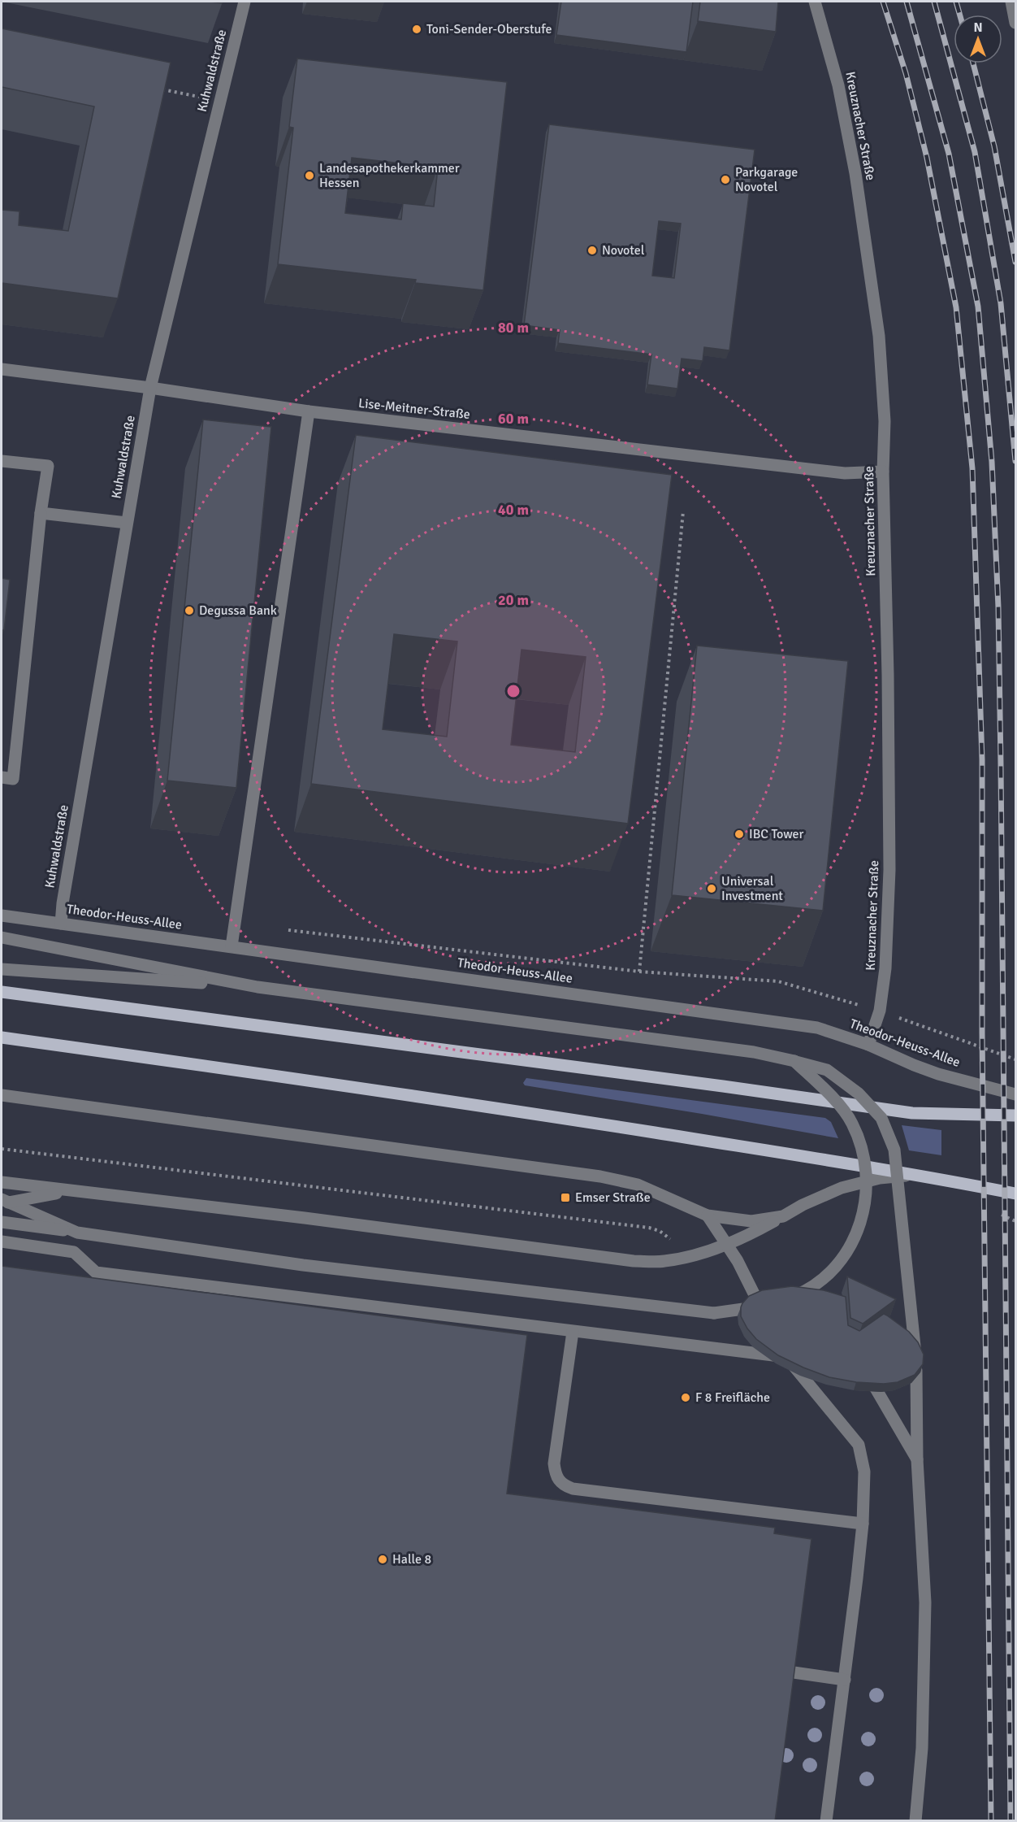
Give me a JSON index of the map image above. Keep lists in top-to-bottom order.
{
  "streets": {
    "street": [
      "Kuhwaldstraße",
      "Kreuznacher Straße",
      "Lise-Meitner-Straße",
      "Theodor-Heuss-Allee"
    ]
  },
  "crossings": [
    ["Kuhwaldstraße", "Lise-Meitner-Straße"],
    ["Kuhwaldstraße", "Theodor-Heuss-Allee"],
    ["Kreuznacher Straße", "Lise-Meitner-Straße"],
    ["Kreuznacher Straße", "Theodor-Heuss-Allee"]
  ],
  "places": {
    "other": [
      "Toni-Sender-Oberstufe",
      "Landesapothekerkammer Hessen",
      "Parkgarage Novotel",
      "Novotel",
      "Degussa Bank",
      "IBC Tower",
      "Universal Investment",
      "F 8 Freifläche",
      "Halle 8"
    ],
    "transit": ["Emser Straße"]
  },
  "north": "top",
  "rings": [
    "80 m",
    "60 m",
    "40 m",
    "20 m"
  ]
}
